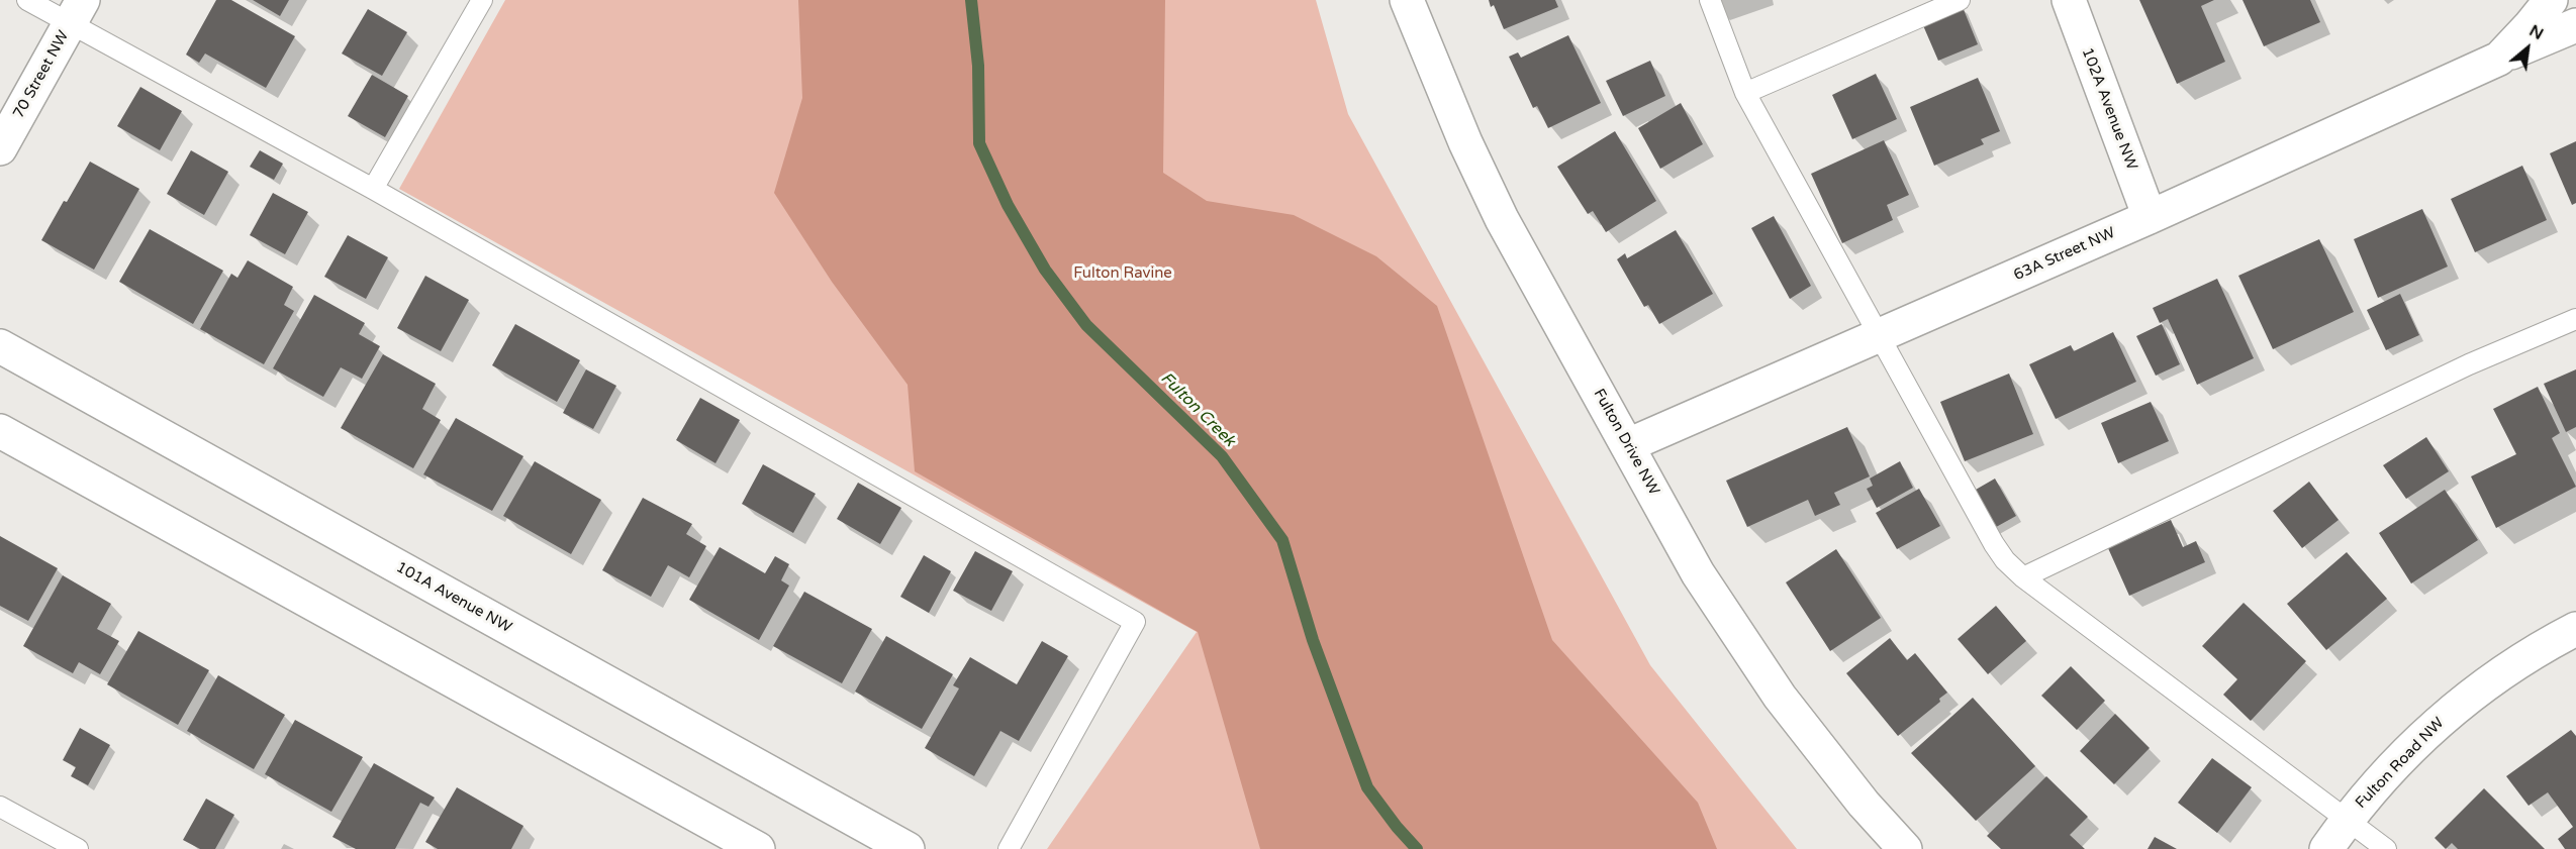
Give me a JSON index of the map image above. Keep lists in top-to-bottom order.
{
  "streets": {
    "street": [
      "70 Street NW",
      "102A Avenue NW",
      "63A Street NW",
      "Fulton Drive NW",
      "101A Avenue NW",
      "Fulton Road NW"
    ]
  },
  "crossings": [
    ["102A Avenue NW", "63A Street NW"],
    ["63A Street NW", "Fulton Drive NW"]
  ],
  "water": ["Fulton Creek"],
  "parks": ["Fulton Ravine"],
  "north": "top right"
}
